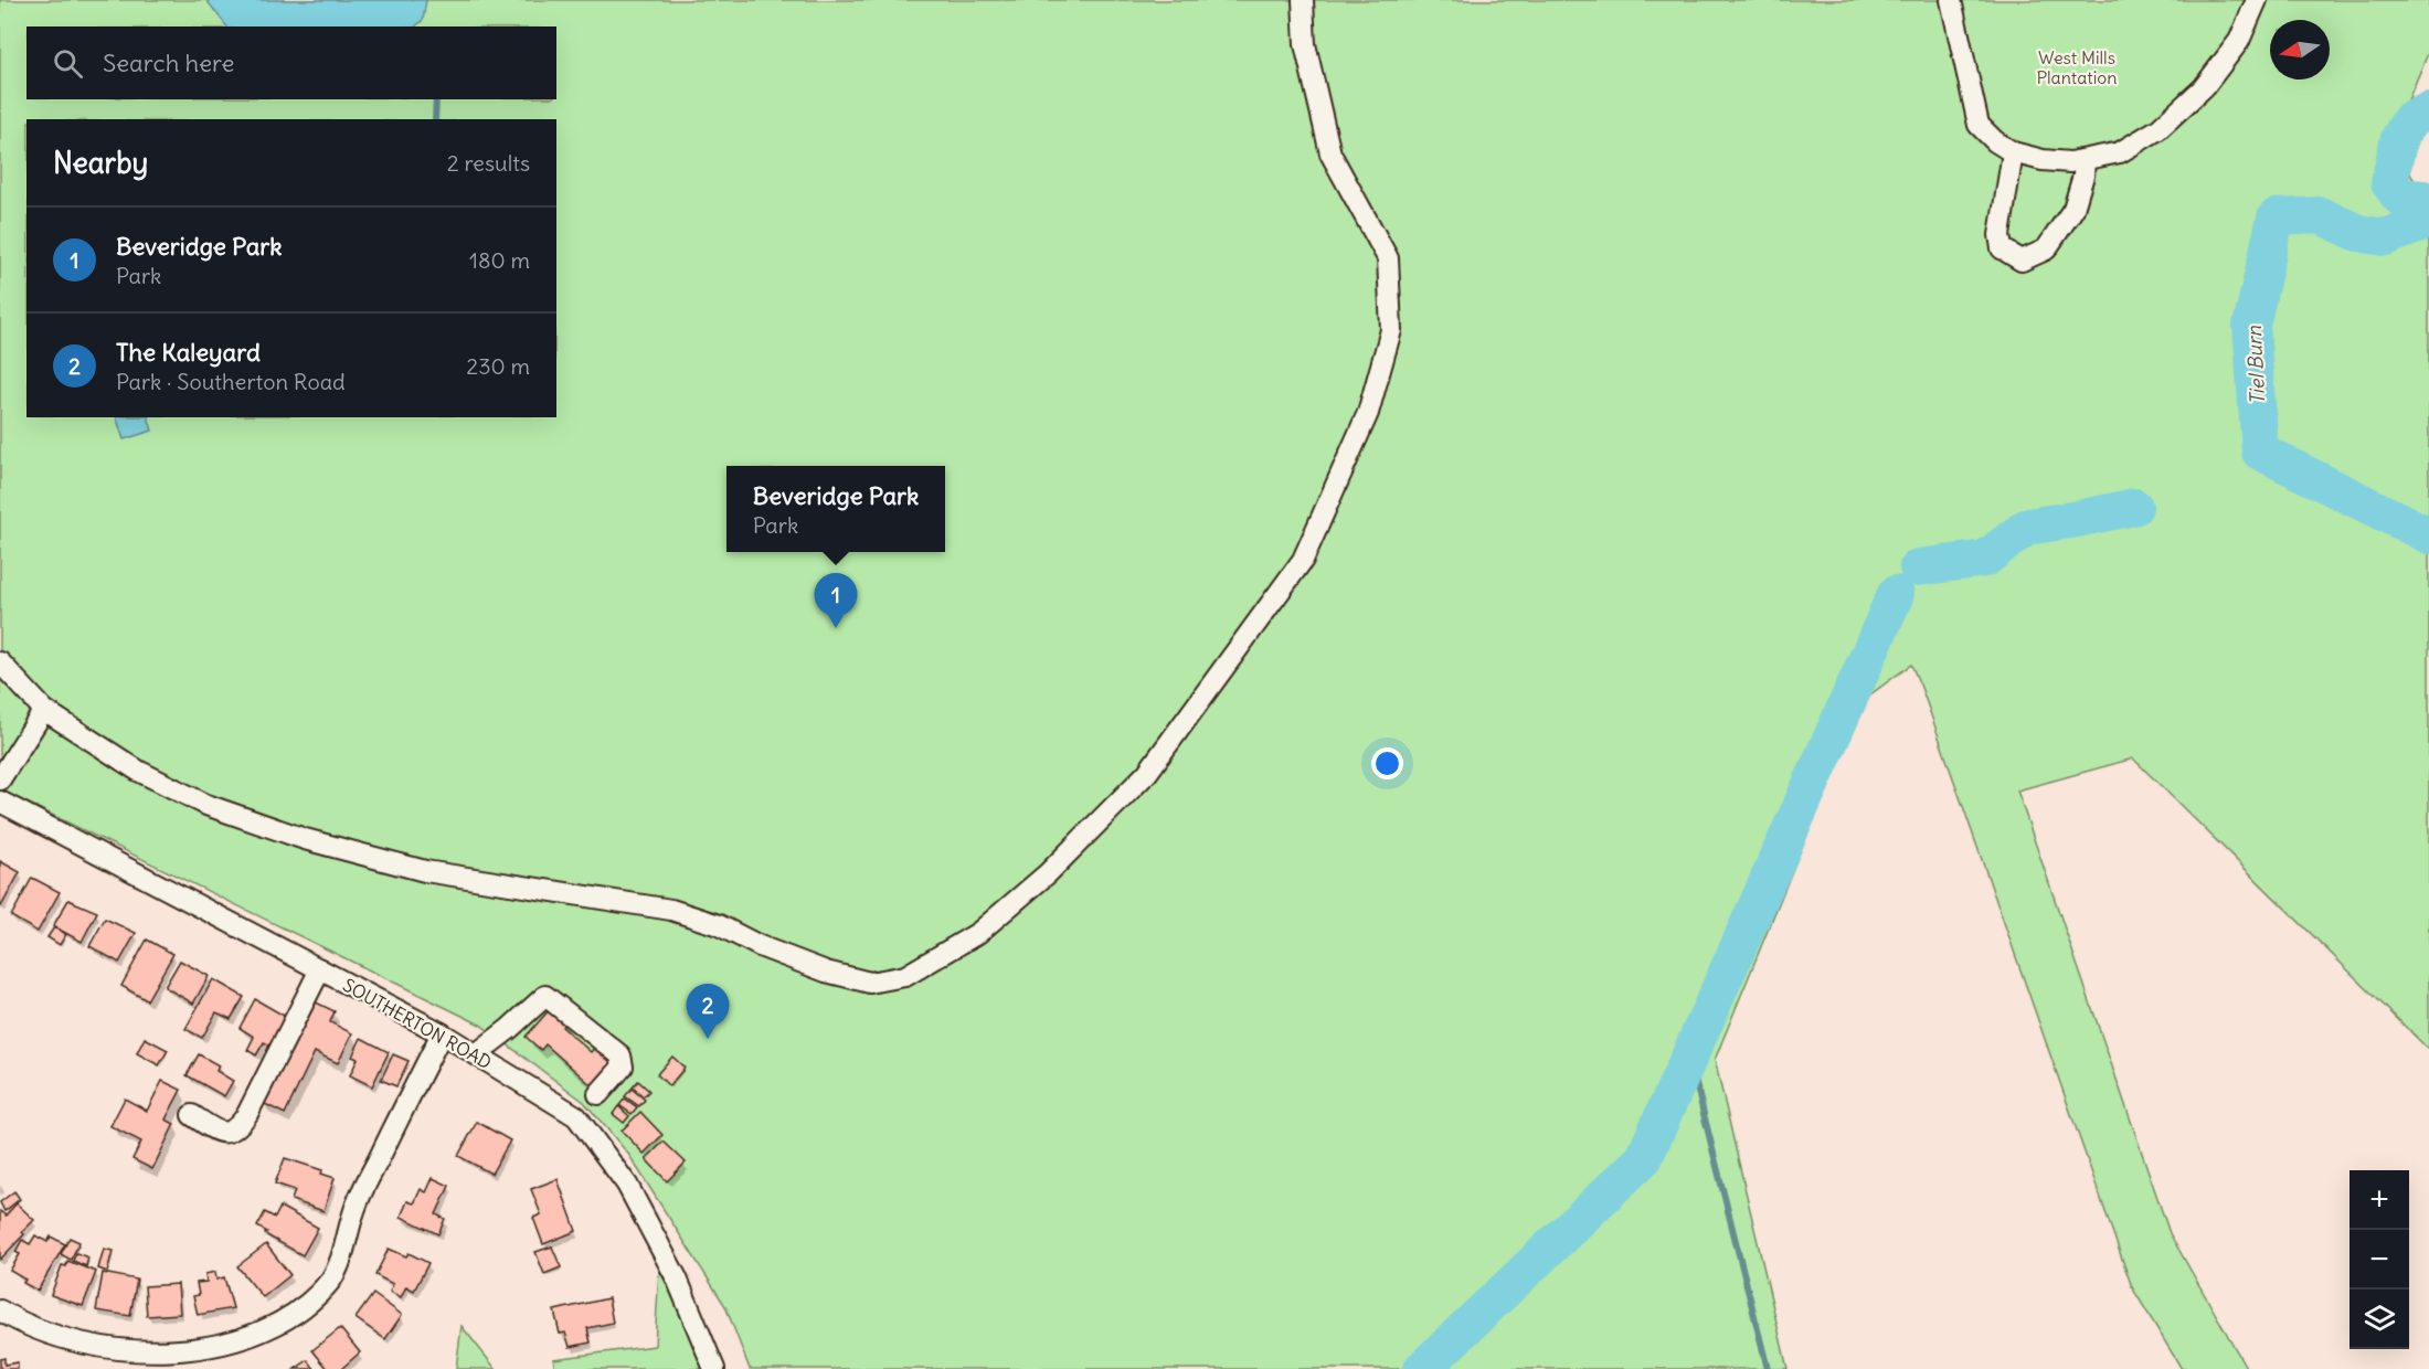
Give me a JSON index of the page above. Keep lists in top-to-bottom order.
{
  "streets": {
    "street": ["SOUTHERTON ROAD"]
  },
  "water": ["Tiel Burn"],
  "parks": ["West Mills Plantation"],
  "north": "left",
  "page": {
    "search": "Search here",
    "heading": ["Nearby", "2 results"],
    "list": [
      {
        "mark": "1",
        "name": "Beveridge Park",
        "note": "Park",
        "value": "180 m"
      },
      {
        "mark": "2",
        "name": "The Kaleyard",
        "note": "Park · Southerton Road",
        "value": "230 m"
      }
    ],
    "popup": ["Beveridge Park", "Park"],
    "pins": ["1", "2"],
    "map_buttons": ["+", "−"]
  }
}
